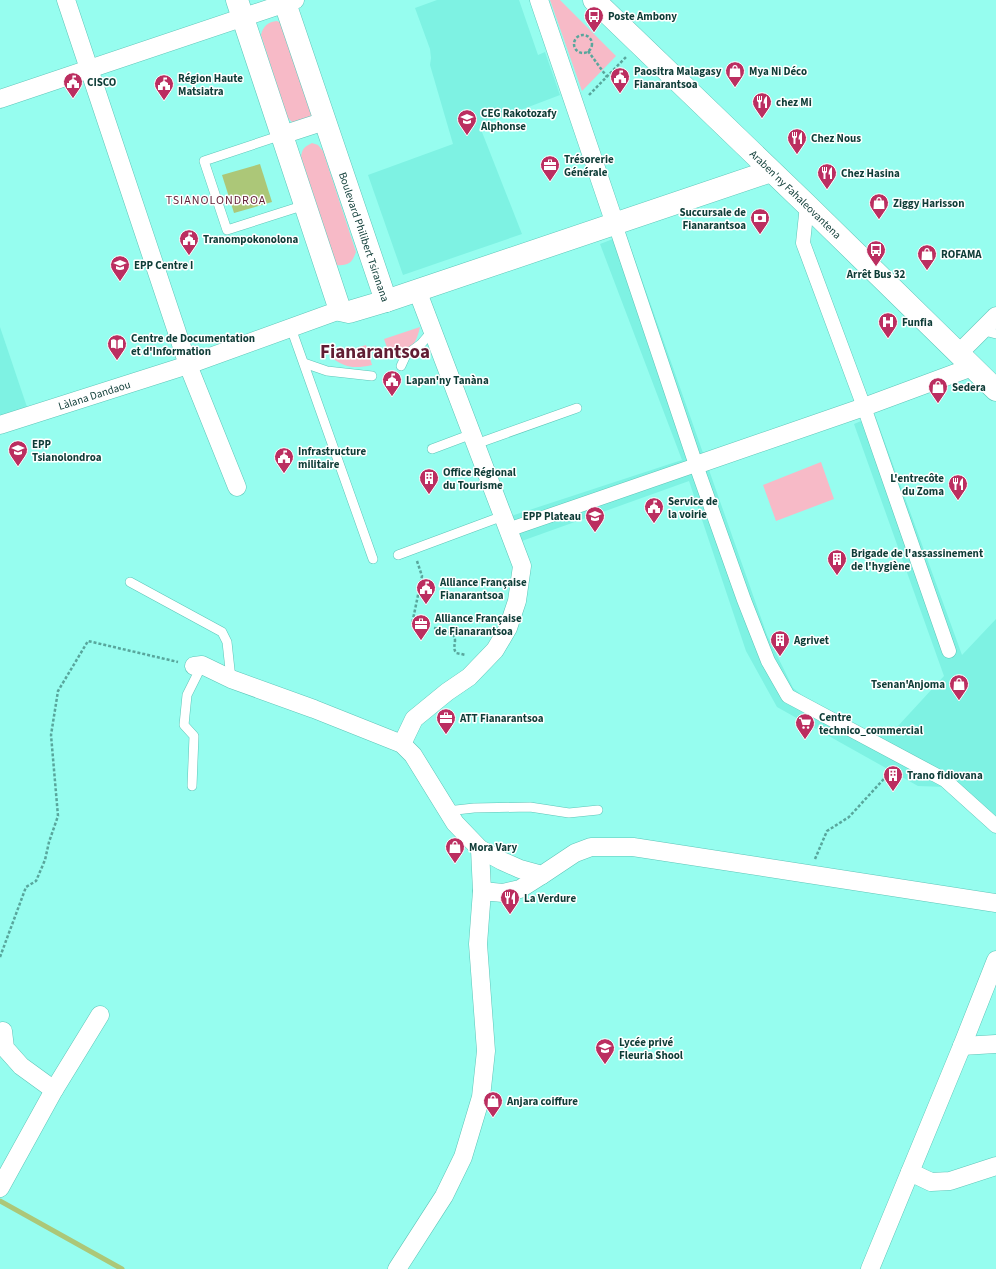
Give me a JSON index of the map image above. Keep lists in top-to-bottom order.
{
  "streets": {
    "street": ["Araben'ny Fahaleovantena", "Boulevard Philibert Tsiranana", "Làlana Dandaou"]
  },
  "crossings": [
    ["Boulevard Philibert Tsiranana", "Làlana Dandaou"]
  ],
  "districts": ["TSIANOLONDROA", "Fianarantsoa"],
  "places": {
    "bus stop": ["Poste Ambony", "Arrêt Bus 32"],
    "shop": [
      "Mya Ni Déco",
      "Ziggy Harisson",
      "ROFAMA",
      "Sedera",
      "Tsenan'Anjoma",
      "Mora Vary",
      "Anjara coiffure"
    ],
    "public building": [
      "Paositra Malagasy Fianarantsoa",
      "CISCO",
      "Région Haute Matsiatra",
      "Tranompokonolona",
      "Lapan'ny Tanàna",
      "Infrastructure militaire",
      "Service de la voirie",
      "Alliance Française Fianarantsoa"
    ],
    "restaurant": [
      "chez Mi",
      "Chez Nous",
      "Chez Hasina",
      "L'entrecôte du Zoma",
      "La Verdure"
    ],
    "school or university": [
      "CEG Rakotozafy Alphonse",
      "EPP Centre I",
      "EPP Tsianolondroa",
      "EPP Plateau",
      "Lycée privé Fleuria Shool"
    ],
    "office": ["Trésorerie Générale", "Alliance Française de Fianarantsoa", "ATT Fianarantsoa"],
    "bank": ["Succursale de Fianarantsoa"],
    "hospital": ["Funfia"],
    "library": ["Centre de Documentation et d'Information"],
    "building": [
      "Office Régional du Tourisme",
      "Brigade de l'assassinement de l'hygiène",
      "Agrivet",
      "Trano fidiovana"
    ],
    "supermarket": ["Centre technico_commercial"]
  }
}
